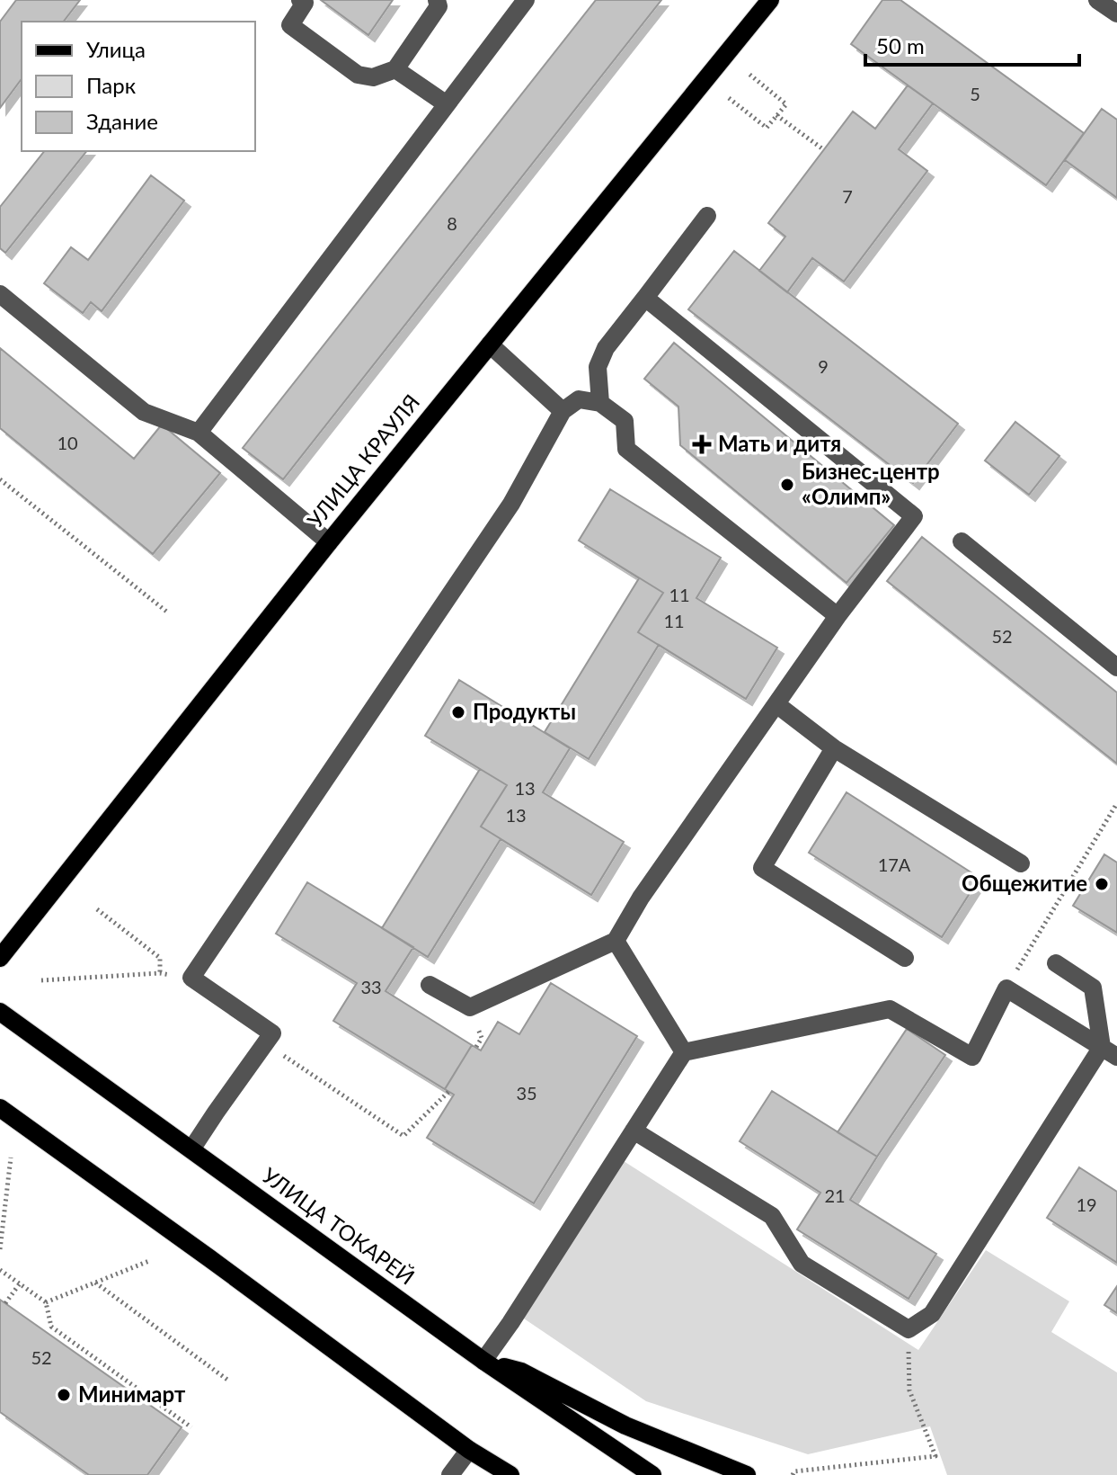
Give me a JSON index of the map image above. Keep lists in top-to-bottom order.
{
  "streets": {
    "main road": ["УЛИЦА КРАУЛЯ", "УЛИЦА ТОКАРЕЙ"]
  },
  "places": {
    "health": ["Мать и дитя"],
    "other": [
      "Бизнес-центр «Олимп»",
      "Продукты",
      "Общежитие",
      "Минимарт"
    ]
  },
  "house_numbers": [
    "5",
    "7",
    "8",
    "9",
    "10",
    "11",
    "11",
    "52",
    "13",
    "13",
    "17А",
    "33",
    "35",
    "21",
    "19",
    "52"
  ],
  "legend": ["Улица", "Парк", "Здание"],
  "scale_bar": "50 m"
}
